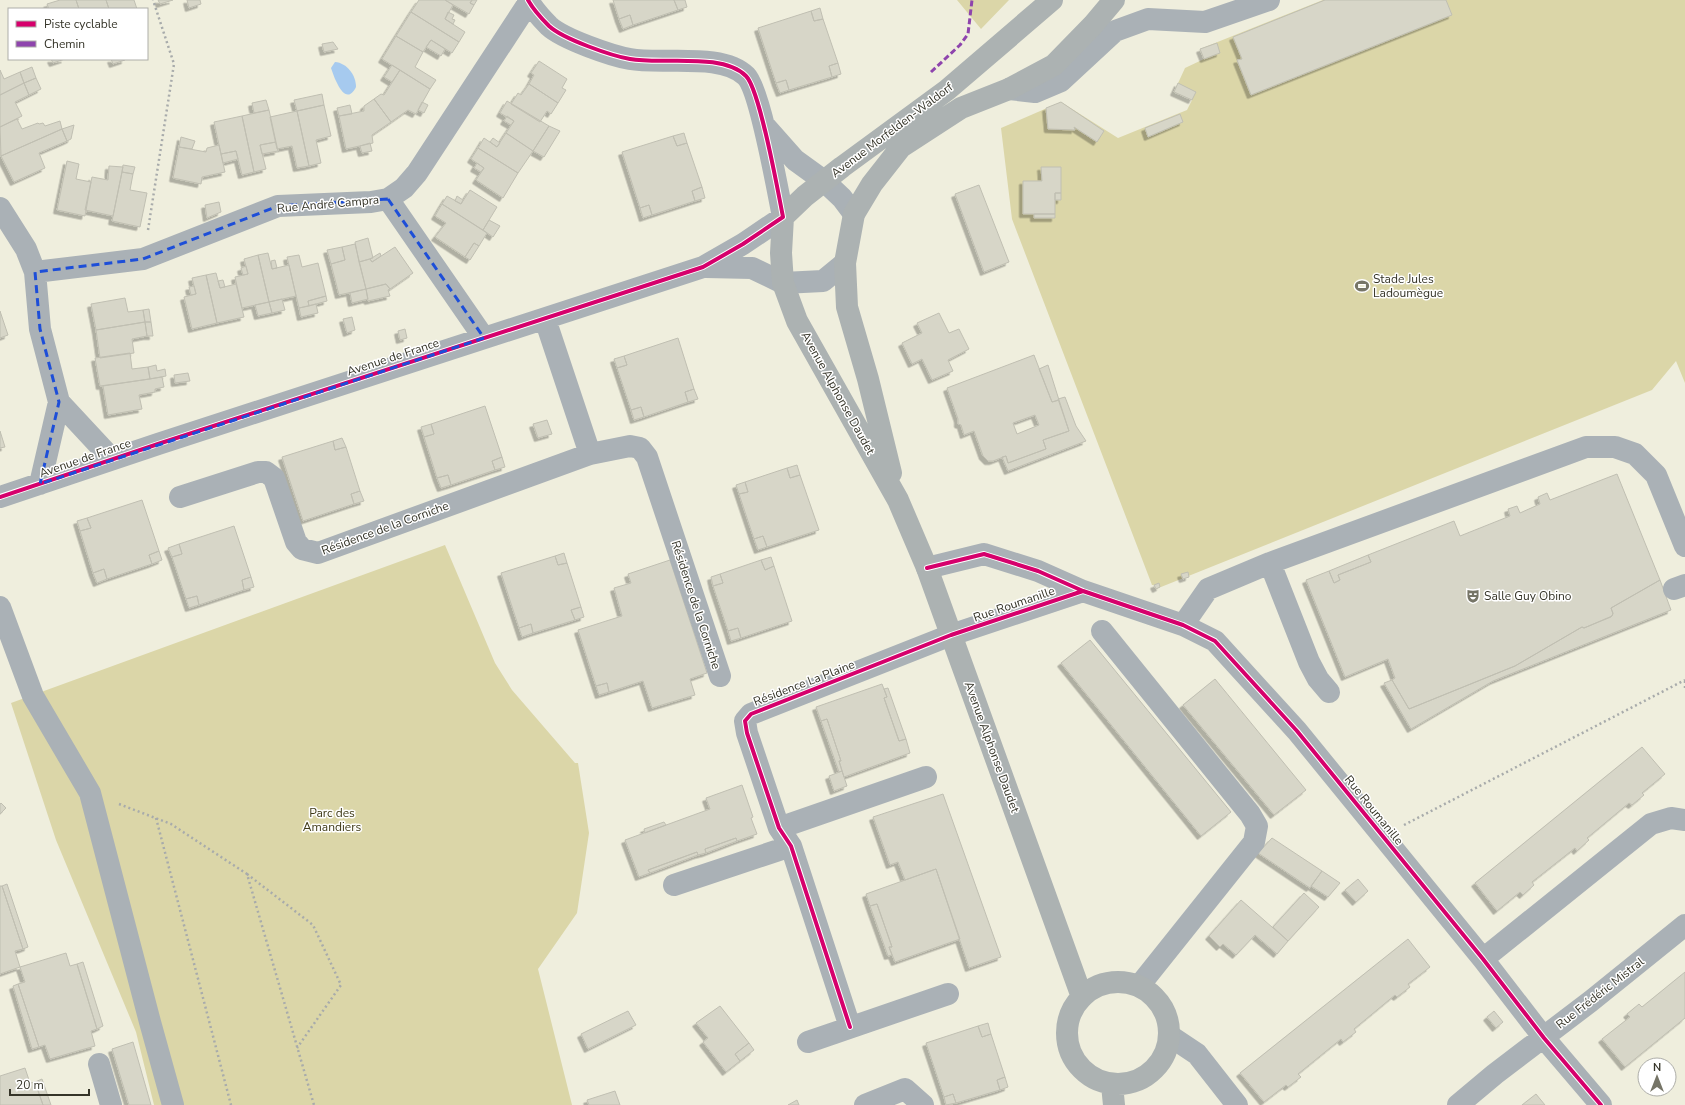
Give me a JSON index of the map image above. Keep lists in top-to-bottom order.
{
  "streets": {
    "main road": ["Avenue Morfelden-Waldorf", "Avenue Alphonse Daudet"],
    "street": [
      "Rue André Campra",
      "Avenue de France",
      "Résidence de la Corniche",
      "Rue Roumanille",
      "Résidence La Plaine",
      "Rue Frédéric Mistral"
    ]
  },
  "crossings": [
    ["Avenue Morfelden-Waldorf", "Avenue de France"],
    ["Avenue Morfelden-Waldorf", "Avenue Alphonse Daudet"],
    ["Avenue de France", "Avenue Alphonse Daudet"],
    ["Avenue Alphonse Daudet", "Rue Roumanille"],
    ["Avenue Alphonse Daudet", "Résidence La Plaine"],
    ["Rue Roumanille", "Résidence La Plaine"],
    ["Rue Roumanille", "Rue Frédéric Mistral"]
  ],
  "parks": ["Parc des Amandiers"],
  "places": {
    "sports": ["Stade Jules Ladoumègue"],
    "theatre": ["Salle Guy Obino"]
  },
  "legend": ["Piste cyclable", "Chemin"],
  "scale_bar": "20 m",
  "north": "top"
}
